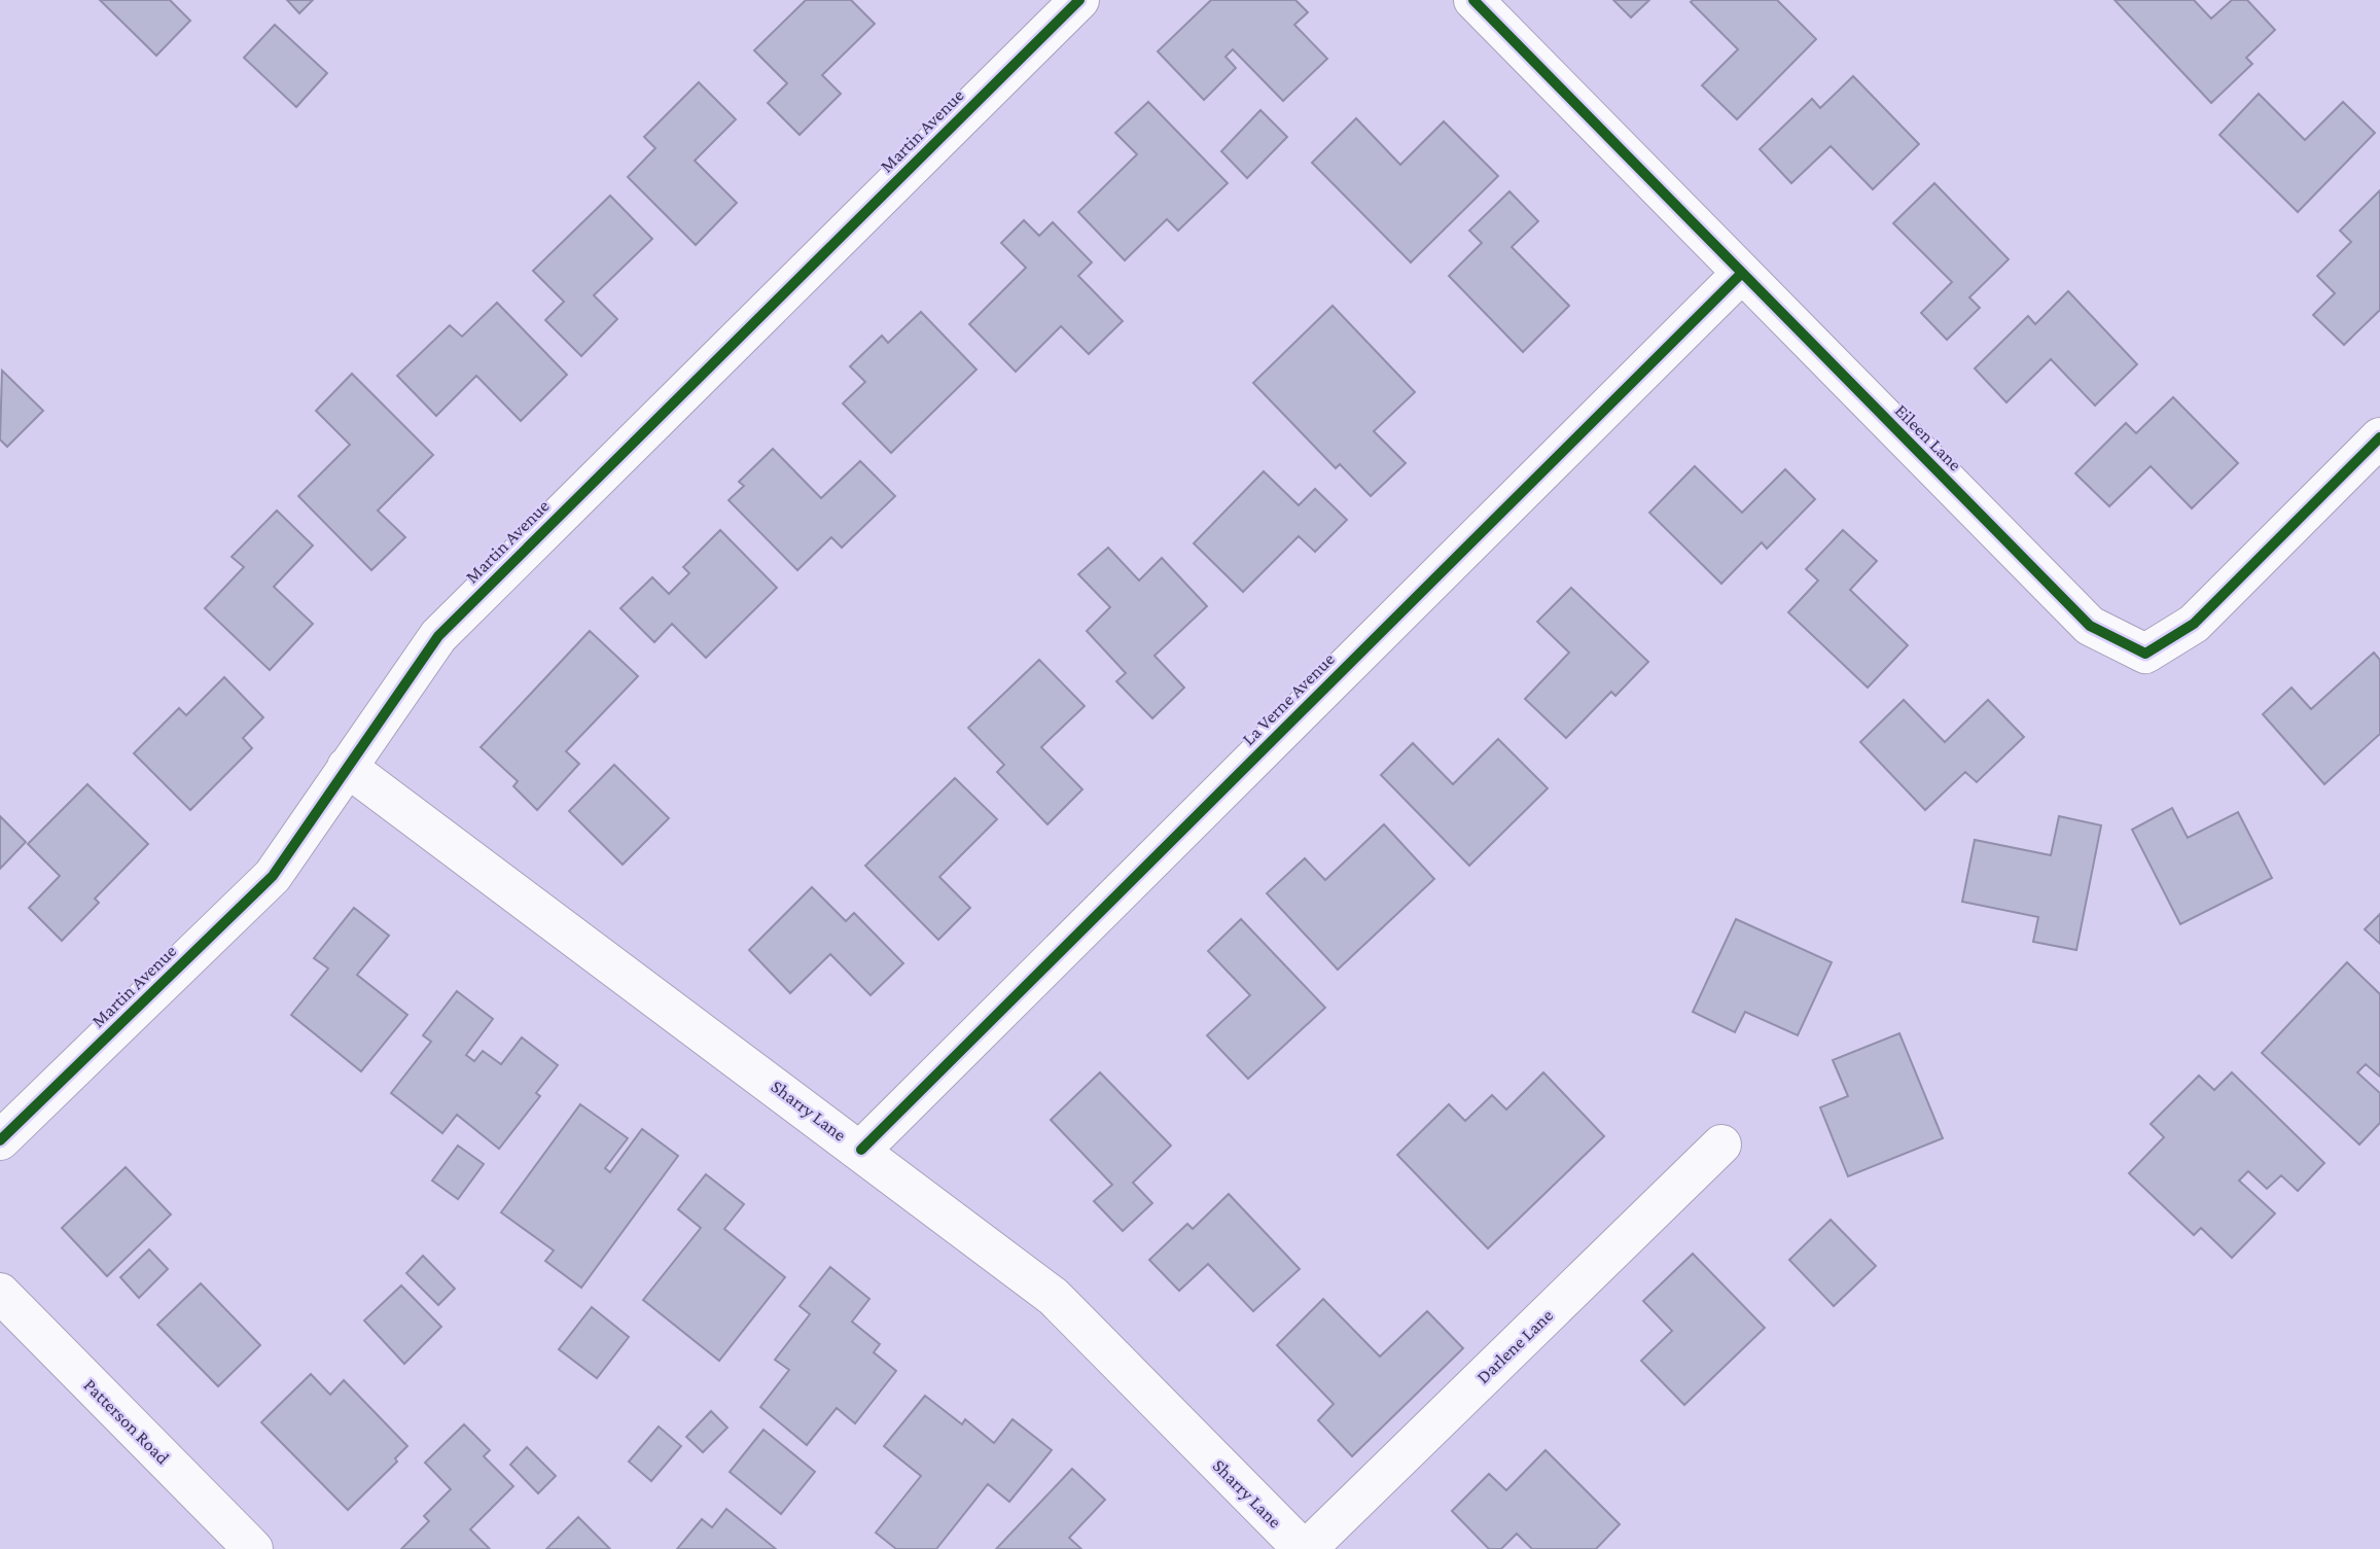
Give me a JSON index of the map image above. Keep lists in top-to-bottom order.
{
  "streets": {
    "street": [
      "Martin Avenue",
      "Eileen Lane",
      "La Verne Avenue",
      "Sharry Lane",
      "Darlene Lane",
      "Patterson Road"
    ]
  },
  "crossings": [
    ["Martin Avenue", "Sharry Lane"],
    ["Eileen Lane", "La Verne Avenue"],
    ["La Verne Avenue", "Sharry Lane"],
    ["Sharry Lane", "Darlene Lane"]
  ]
}
